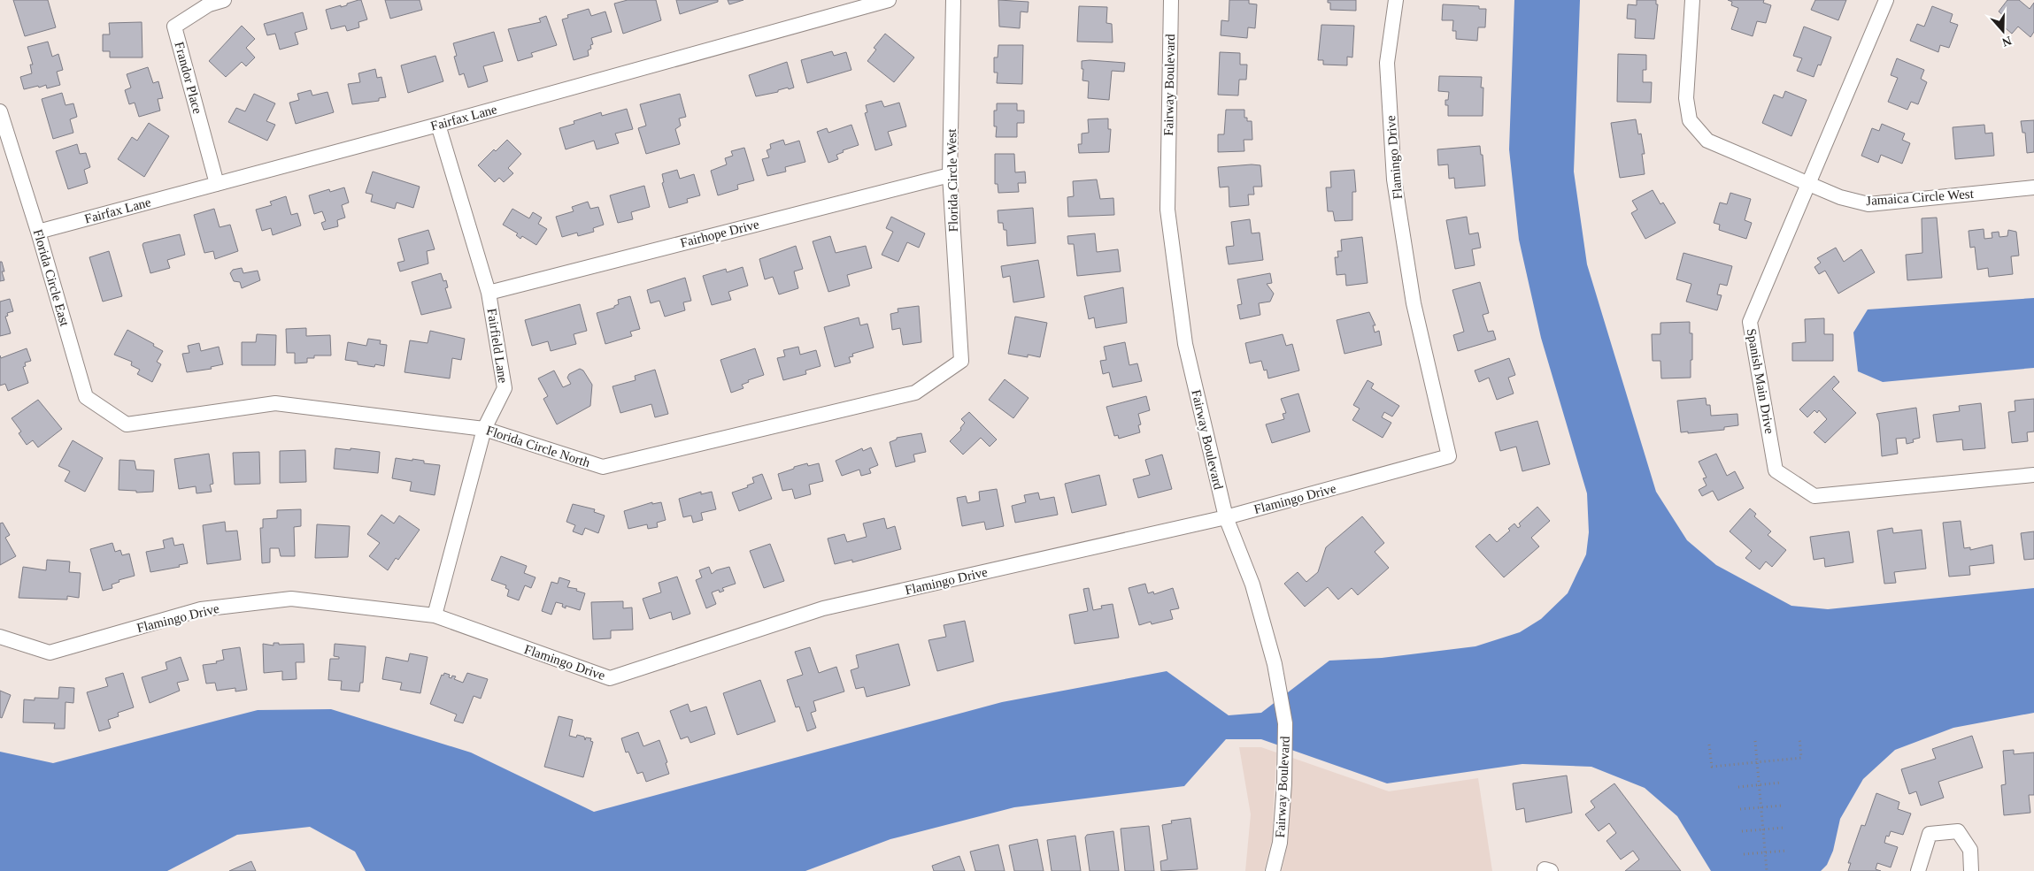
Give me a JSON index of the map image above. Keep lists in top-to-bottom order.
{
  "streets": {
    "street": [
      "Frandor Place",
      "Fairway Boulevard",
      "Fairfax Lane",
      "Flamingo Drive",
      "Florida Circle West",
      "Jamaica Circle West",
      "Fairhope Drive",
      "Florida Circle East",
      "Fairfield Lane",
      "Spanish Main Drive",
      "Florida Circle North"
    ]
  },
  "crossings": [
    ["Frandor Place", "Fairfax Lane"],
    ["Fairway Boulevard", "Flamingo Drive"],
    ["Fairfax Lane", "Florida Circle East"],
    ["Fairfax Lane", "Fairfield Lane"],
    ["Flamingo Drive", "Fairfield Lane"],
    ["Florida Circle West", "Fairhope Drive"],
    ["Florida Circle West", "Florida Circle North"],
    ["Jamaica Circle West", "Spanish Main Drive"],
    ["Fairhope Drive", "Fairfield Lane"],
    ["Florida Circle East", "Florida Circle North"],
    ["Fairfield Lane", "Florida Circle North"]
  ],
  "north": "bottom"
}
